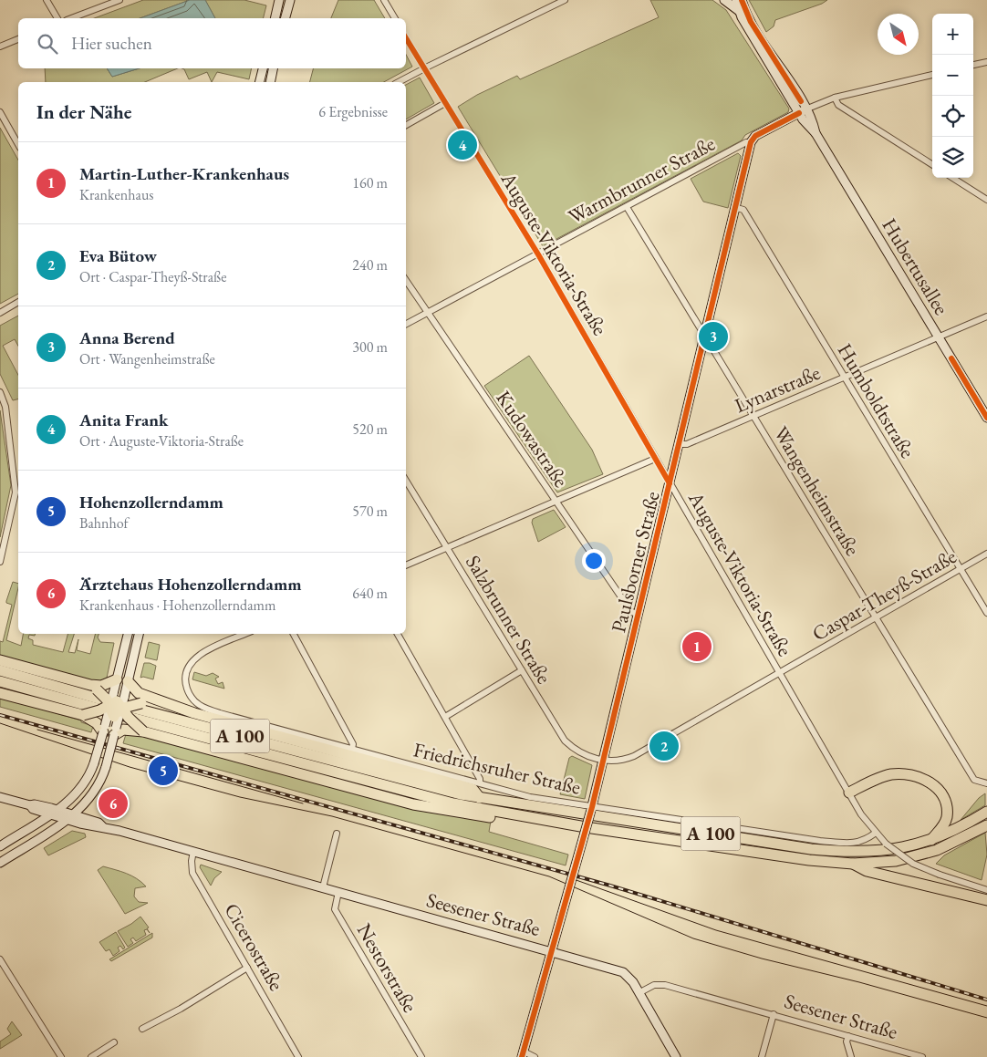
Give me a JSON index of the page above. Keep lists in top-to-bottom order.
{
  "streets": {
    "highway": ["A 100"],
    "street": [
      "Warmbrunner Straße",
      "Auguste-Viktoria-Straße",
      "Hubertusallee",
      "Lynarstraße",
      "Humboldtstraße",
      "Kudowastraße",
      "Wangenheimstraße",
      "Paulsborner Straße",
      "Caspar-Theyß-Straße",
      "Salzbrunner Straße",
      "Friedrichsruher Straße",
      "Seesener Straße",
      "Cicerostraße",
      "Nestorstraße"
    ]
  },
  "crossings": [
    ["Warmbrunner Straße", "Auguste-Viktoria-Straße"],
    ["Warmbrunner Straße", "Hubertusallee"],
    ["Warmbrunner Straße", "Kudowastraße"],
    ["Warmbrunner Straße", "Wangenheimstraße"],
    ["Warmbrunner Straße", "Paulsborner Straße"],
    ["Auguste-Viktoria-Straße", "Paulsborner Straße"],
    ["Auguste-Viktoria-Straße", "Caspar-Theyß-Straße"],
    ["Auguste-Viktoria-Straße", "Friedrichsruher Straße"],
    ["Hubertusallee", "Lynarstraße"],
    ["Lynarstraße", "Humboldtstraße"],
    ["Lynarstraße", "Wangenheimstraße"],
    ["Lynarstraße", "Paulsborner Straße"],
    ["Humboldtstraße", "Paulsborner Straße"],
    ["Humboldtstraße", "Caspar-Theyß-Straße"],
    ["Kudowastraße", "Paulsborner Straße"],
    ["Wangenheimstraße", "Paulsborner Straße"],
    ["Wangenheimstraße", "Caspar-Theyß-Straße"],
    ["Paulsborner Straße", "Caspar-Theyß-Straße"],
    ["Paulsborner Straße", "Salzbrunner Straße"],
    ["Paulsborner Straße", "Friedrichsruher Straße"],
    ["Paulsborner Straße", "Seesener Straße"],
    ["Caspar-Theyß-Straße", "Salzbrunner Straße"],
    ["Seesener Straße", "Cicerostraße"],
    ["Seesener Straße", "Nestorstraße"]
  ],
  "north": "bottom right",
  "page": {
    "map_buttons": ["+", "−"],
    "search": "Hier suchen",
    "heading": ["In der Nähe", "6 Ergebnisse"],
    "pins": [
      "4",
      "3",
      "1",
      "2",
      "5",
      "6"
    ],
    "list": [
      {
        "mark": "1",
        "name": "Martin-Luther-Krankenhaus",
        "note": "Krankenhaus",
        "value": "160 m"
      },
      {
        "mark": "2",
        "name": "Eva Bütow",
        "note": "Ort · Caspar-Theyß-Straße",
        "value": "240 m"
      },
      {
        "mark": "3",
        "name": "Anna Berend",
        "note": "Ort · Wangenheimstraße",
        "value": "300 m"
      },
      {
        "mark": "4",
        "name": "Anita Frank",
        "note": "Ort · Auguste-Viktoria-Straße",
        "value": "520 m"
      },
      {
        "mark": "5",
        "name": "Hohenzollerndamm",
        "note": "Bahnhof",
        "value": "570 m"
      },
      {
        "mark": "6",
        "name": "Ärztehaus Hohenzollerndamm",
        "note": "Krankenhaus · Hohenzollerndamm",
        "value": "640 m"
      }
    ]
  }
}
